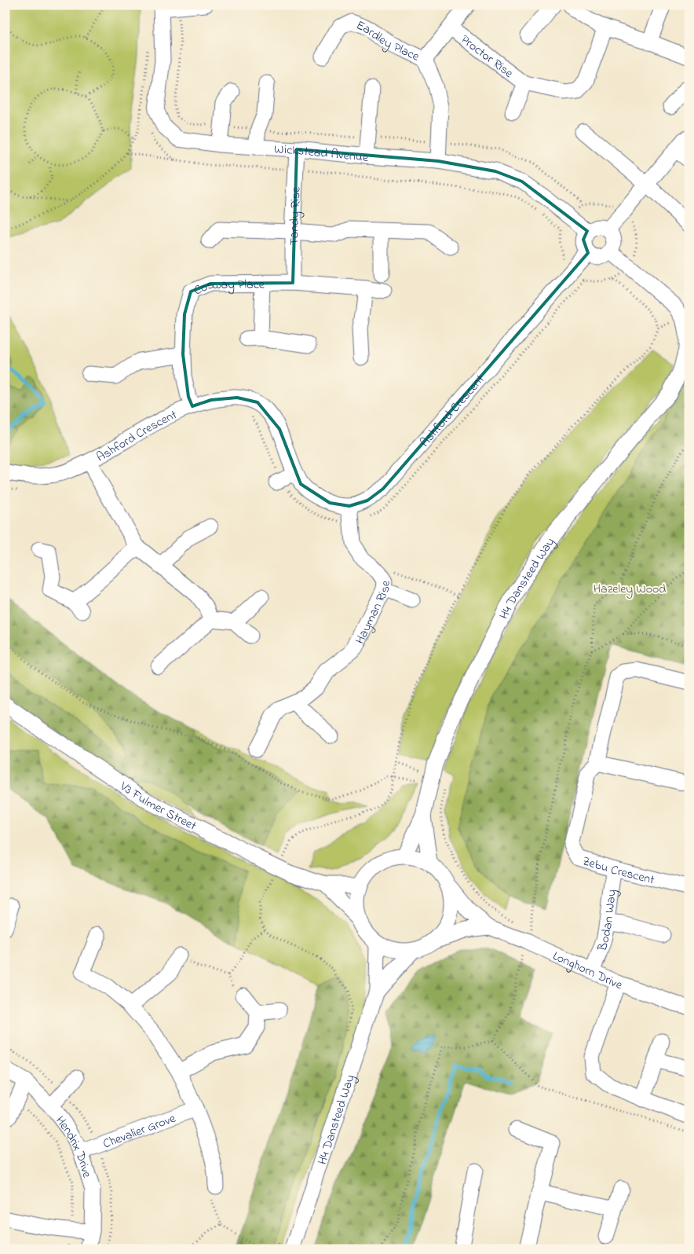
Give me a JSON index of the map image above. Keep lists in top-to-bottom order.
{
  "streets": {
    "street": [
      "Eardley Place",
      "Proctor Rise",
      "Wickstead Avenue",
      "Tandy Rise",
      "Cosway Place",
      "Ashford Crescent",
      "H4 Dansteed Way",
      "Hayman Rise",
      "V3 Fulmer Street",
      "Zebu Crescent",
      "Bodan Way",
      "Longhorn Drive",
      "Chevalier Grove",
      "Hendrix Drive"
    ]
  },
  "crossings": [
    ["Wickstead Avenue", "Tandy Rise"],
    ["Wickstead Avenue", "Ashford Crescent"],
    ["Wickstead Avenue", "H4 Dansteed Way"],
    ["Tandy Rise", "Cosway Place"],
    ["Cosway Place", "Ashford Crescent"],
    ["Ashford Crescent", "H4 Dansteed Way"],
    ["Ashford Crescent", "Hayman Rise"],
    ["H4 Dansteed Way", "V3 Fulmer Street"],
    ["H4 Dansteed Way", "Longhorn Drive"],
    ["V3 Fulmer Street", "Longhorn Drive"],
    ["Zebu Crescent", "Bodan Way"],
    ["Bodan Way", "Longhorn Drive"],
    ["Chevalier Grove", "Hendrix Drive"]
  ],
  "parks": ["Hazeley Wood"]
}
